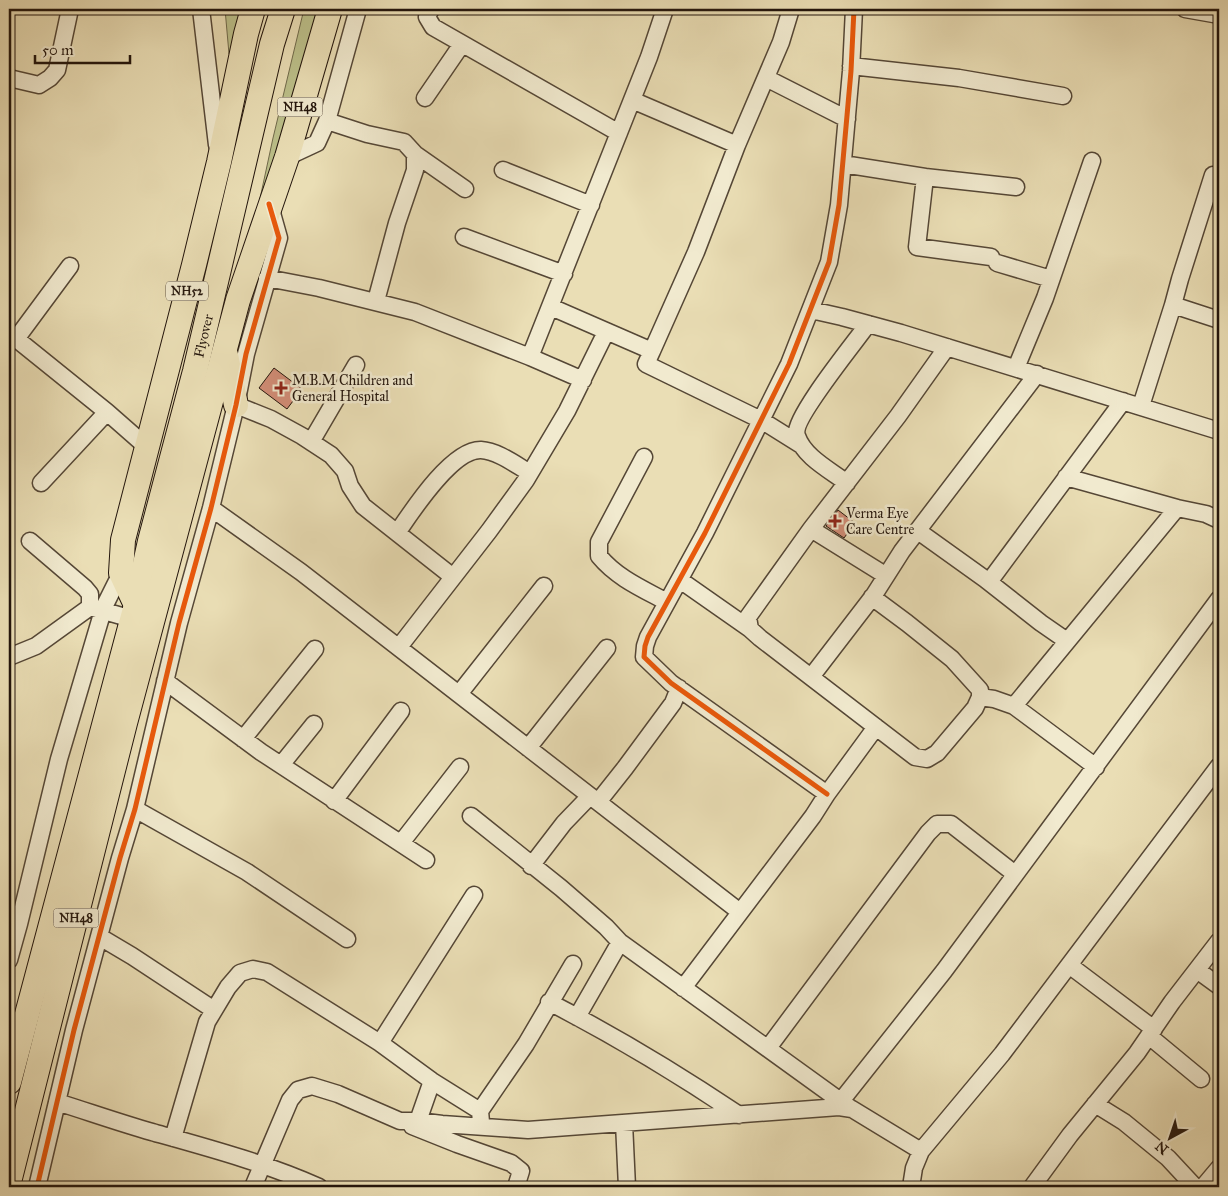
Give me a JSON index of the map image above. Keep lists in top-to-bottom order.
{
  "streets": {
    "highway": ["NH48", "NH52", "Flyover"]
  },
  "crossings": [
    ["NH48", "Flyover"]
  ],
  "places": {
    "health": ["M.B.M Children and General Hospital", "Verma Eye Care Centre"]
  },
  "scale_bar": "50 m",
  "north": "bottom left"
}
